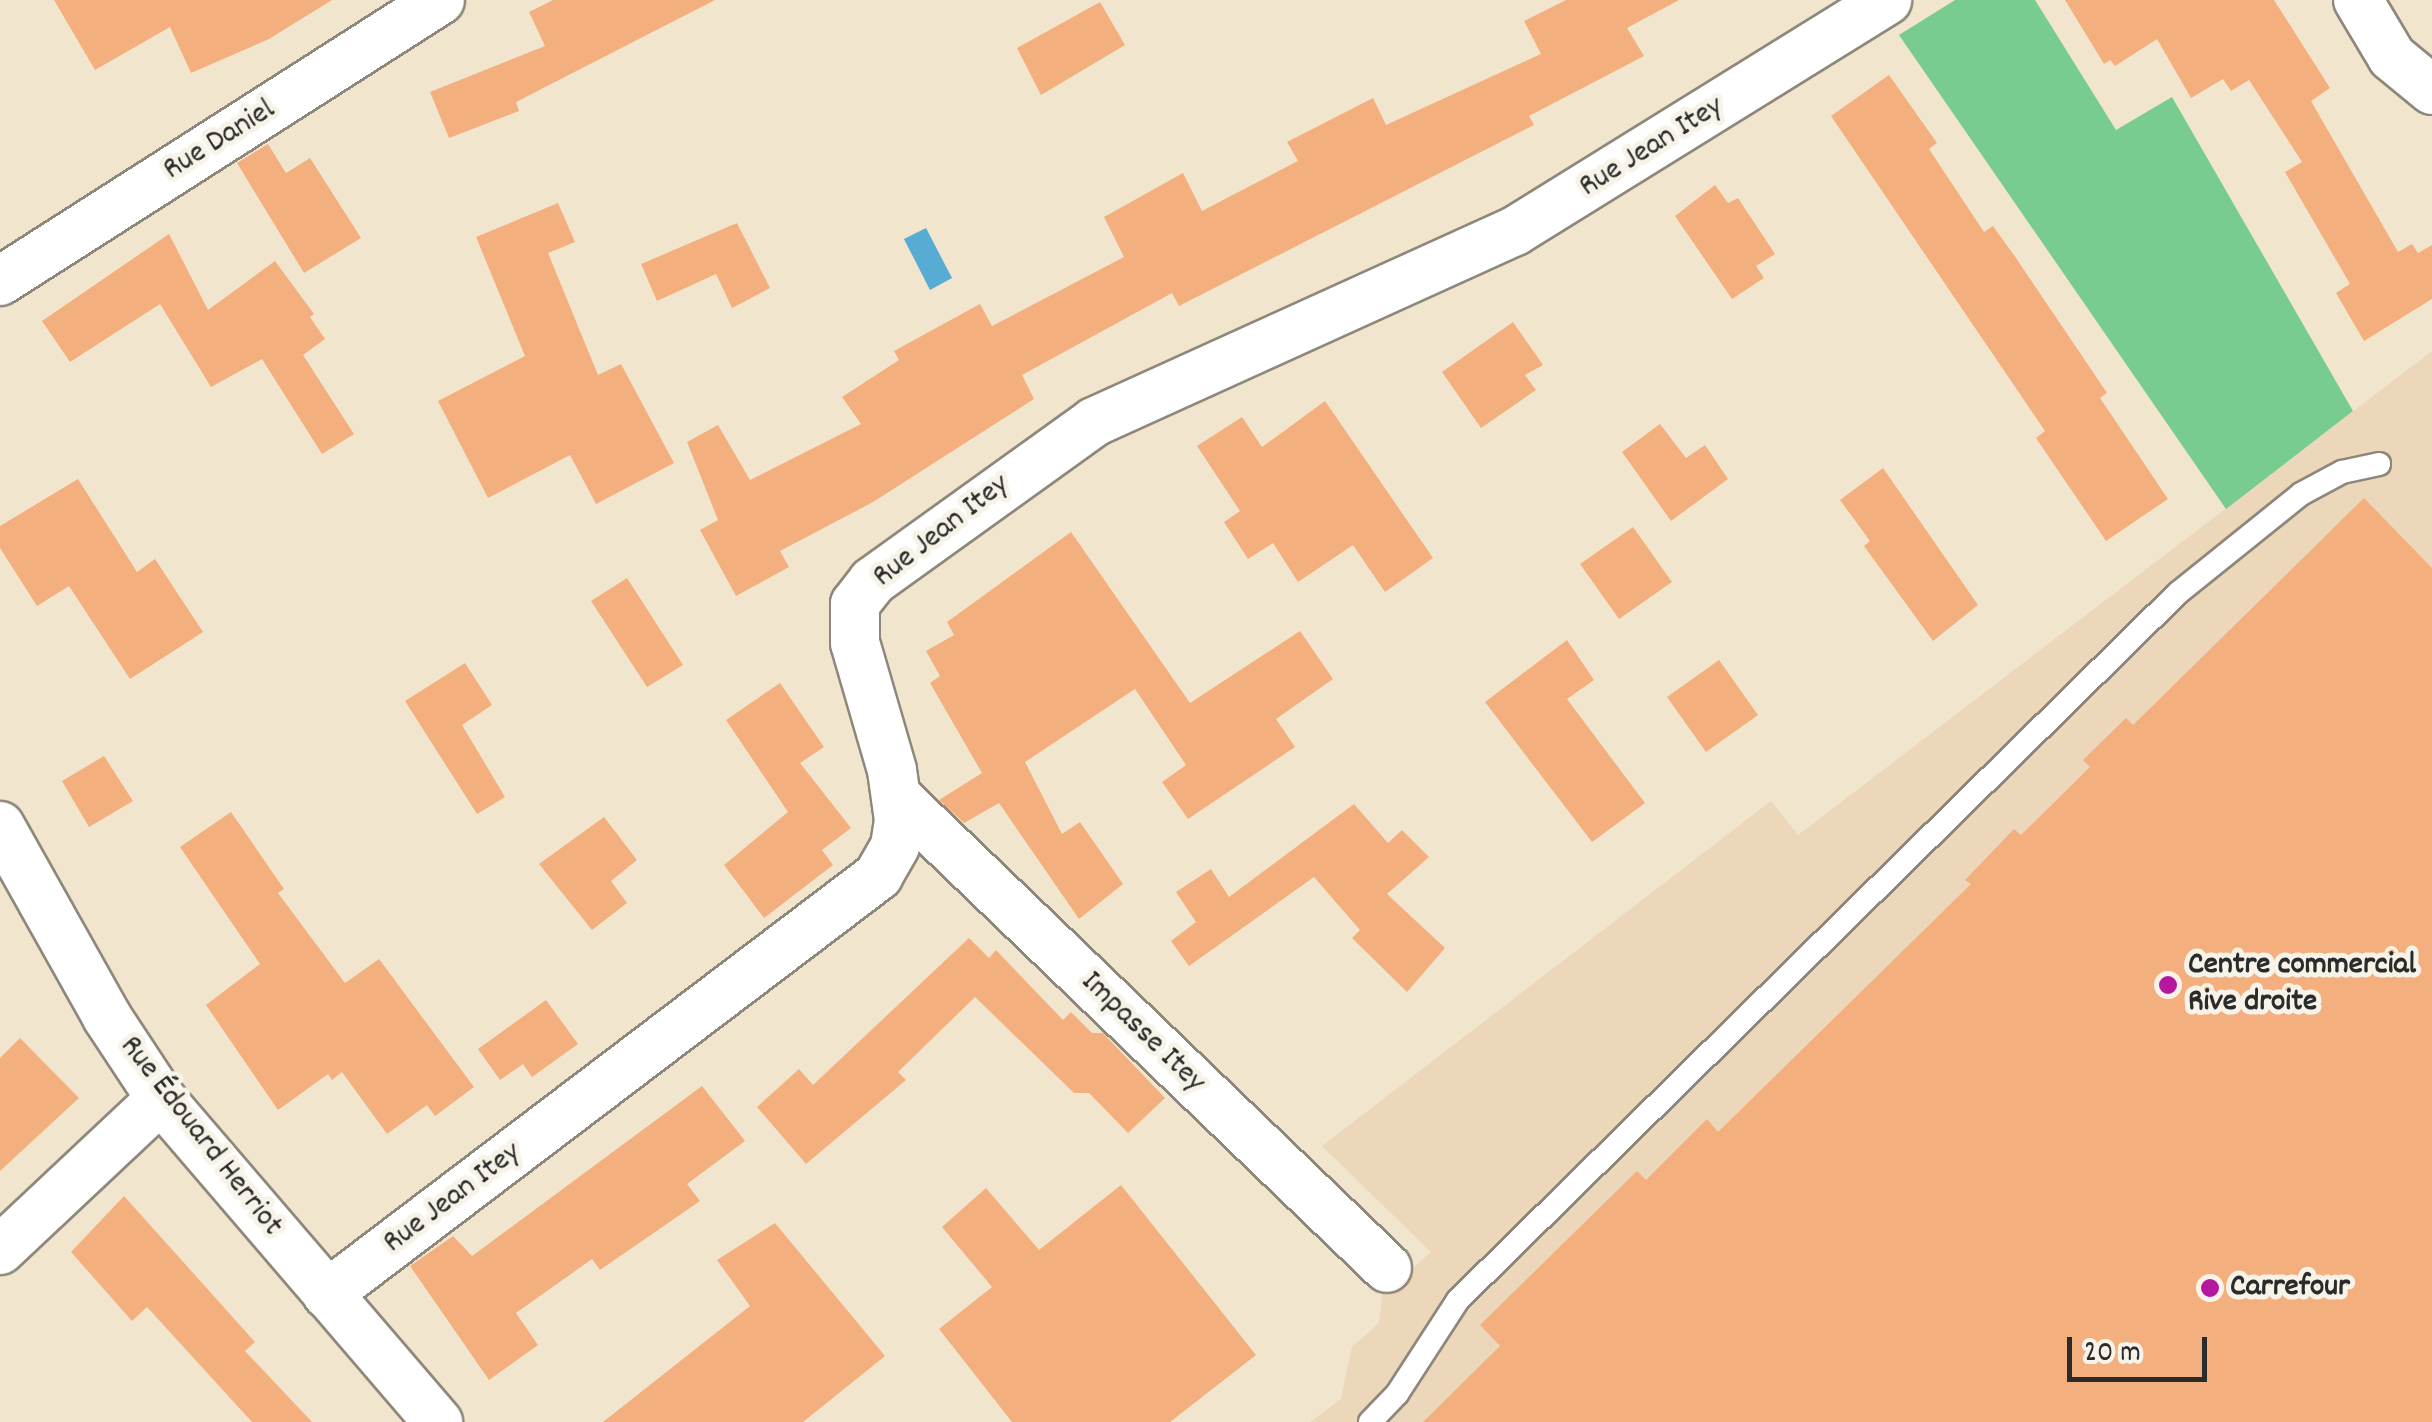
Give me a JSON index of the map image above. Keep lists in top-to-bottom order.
{
  "streets": {
    "street": [
      "Rue Daniel",
      "Rue Jean Itey",
      "Impasse Itey",
      "Rue Édouard Herriot"
    ]
  },
  "crossings": [
    ["Rue Jean Itey", "Impasse Itey"],
    ["Rue Jean Itey", "Rue Édouard Herriot"]
  ],
  "places": ["Centre commercial Rive droite", "Carrefour"],
  "scale_bar": "20 m"
}
